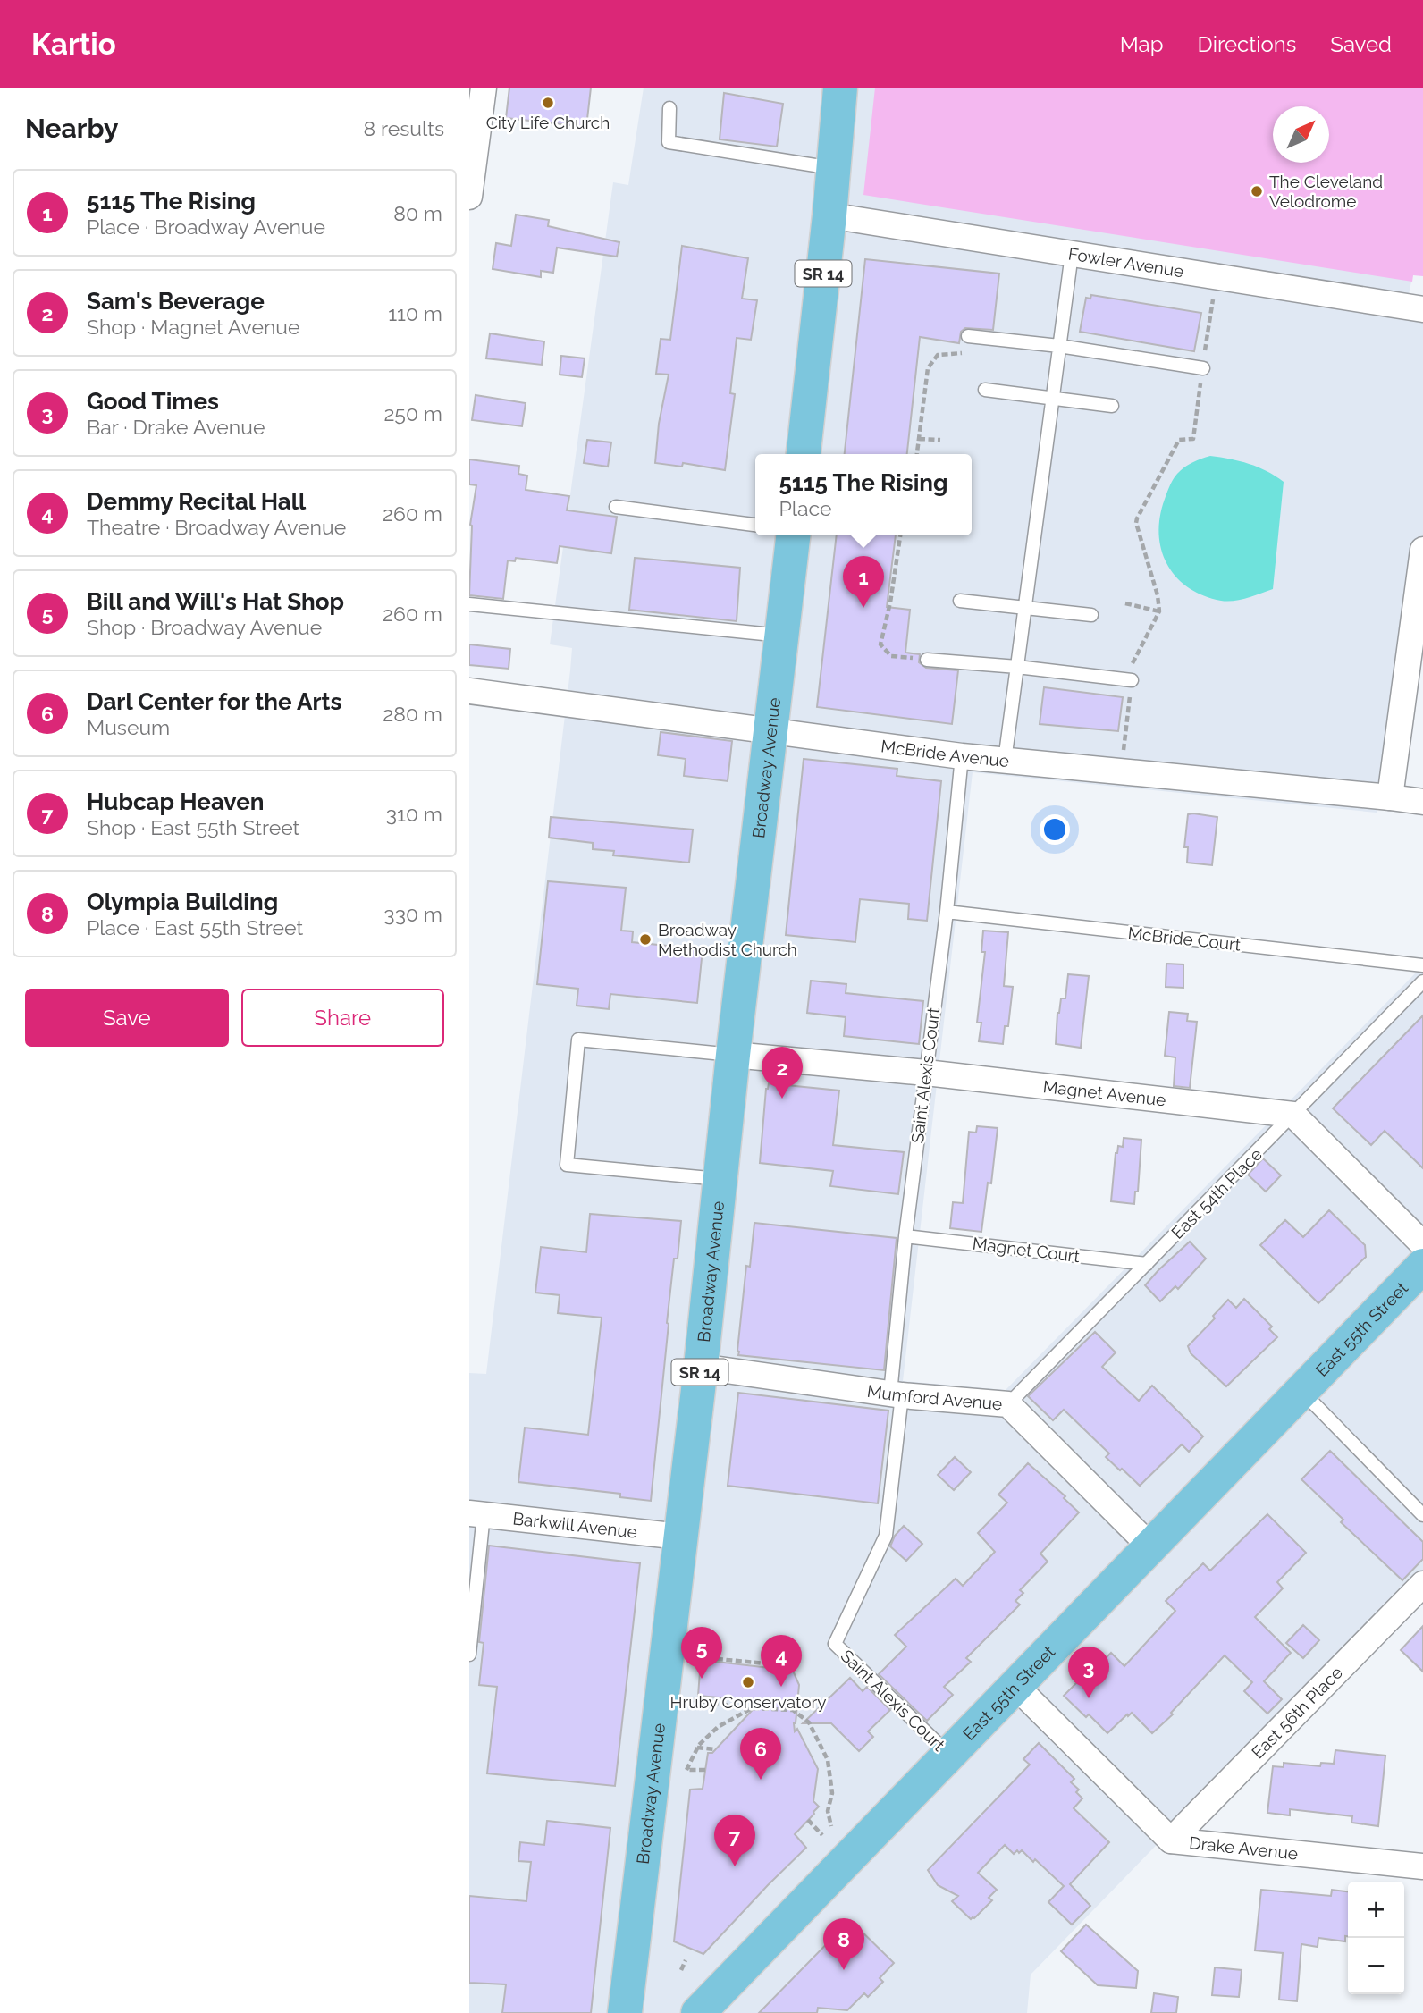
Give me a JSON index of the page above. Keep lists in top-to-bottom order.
{
  "streets": {
    "main road": ["SR 14", "Broadway Avenue", "East 55th Street"],
    "street": [
      "Fowler Avenue",
      "McBride Avenue",
      "Magnet Avenue",
      "Mumford Avenue",
      "Barkwill Avenue",
      "East 56th Place",
      "Drake Avenue"
    ],
    "lane": [
      "McBride Court",
      "Saint Alexis Court",
      "East 54th Place",
      "Magnet Court"
    ]
  },
  "crossings": [
    ["Fowler Avenue", "SR 14"],
    ["McBride Avenue", "Broadway Avenue"],
    ["McBride Avenue", "Saint Alexis Court"],
    ["Broadway Avenue", "Magnet Avenue"],
    ["Broadway Avenue", "Mumford Avenue"],
    ["Broadway Avenue", "Barkwill Avenue"],
    ["McBride Court", "Saint Alexis Court"],
    ["Saint Alexis Court", "Magnet Avenue"],
    ["Saint Alexis Court", "Magnet Court"],
    ["Saint Alexis Court", "East 55th Street"],
    ["Saint Alexis Court", "Mumford Avenue"],
    ["Magnet Avenue", "East 54th Place"],
    ["East 54th Place", "Magnet Court"],
    ["East 54th Place", "Mumford Avenue"],
    ["East 55th Street", "Mumford Avenue"],
    ["East 55th Street", "Drake Avenue"],
    ["East 56th Place", "Drake Avenue"]
  ],
  "places": [
    "City Life Church",
    "The Cleveland Velodrome",
    "Broadway Methodist Church",
    "Hruby Conservatory"
  ],
  "north": "top right",
  "page": {
    "header": "Kartio",
    "nav": ["Map", "Directions", "Saved"],
    "heading": ["Nearby", "8 results"],
    "list": [
      {
        "mark": "1",
        "name": "5115 The Rising",
        "note": "Place · Broadway Avenue",
        "value": "80 m"
      },
      {
        "mark": "2",
        "name": "Sam's Beverage",
        "note": "Shop · Magnet Avenue",
        "value": "110 m"
      },
      {
        "mark": "3",
        "name": "Good Times",
        "note": "Bar · Drake Avenue",
        "value": "250 m"
      },
      {
        "mark": "4",
        "name": "Demmy Recital Hall",
        "note": "Theatre · Broadway Avenue",
        "value": "260 m"
      },
      {
        "mark": "5",
        "name": "Bill and Will's Hat Shop",
        "note": "Shop · Broadway Avenue",
        "value": "260 m"
      },
      {
        "mark": "6",
        "name": "Darl Center for the Arts",
        "note": "Museum",
        "value": "280 m"
      },
      {
        "mark": "7",
        "name": "Hubcap Heaven",
        "note": "Shop · East 55th Street",
        "value": "310 m"
      },
      {
        "mark": "8",
        "name": "Olympia Building",
        "note": "Place · East 55th Street",
        "value": "330 m"
      }
    ],
    "popup": ["5115 The Rising", "Place"],
    "pins": [
      "1",
      "2",
      "5",
      "4",
      "3",
      "6",
      "7",
      "8"
    ],
    "buttons": ["Save", "Share"],
    "map_buttons": ["+", "−"]
  }
}
